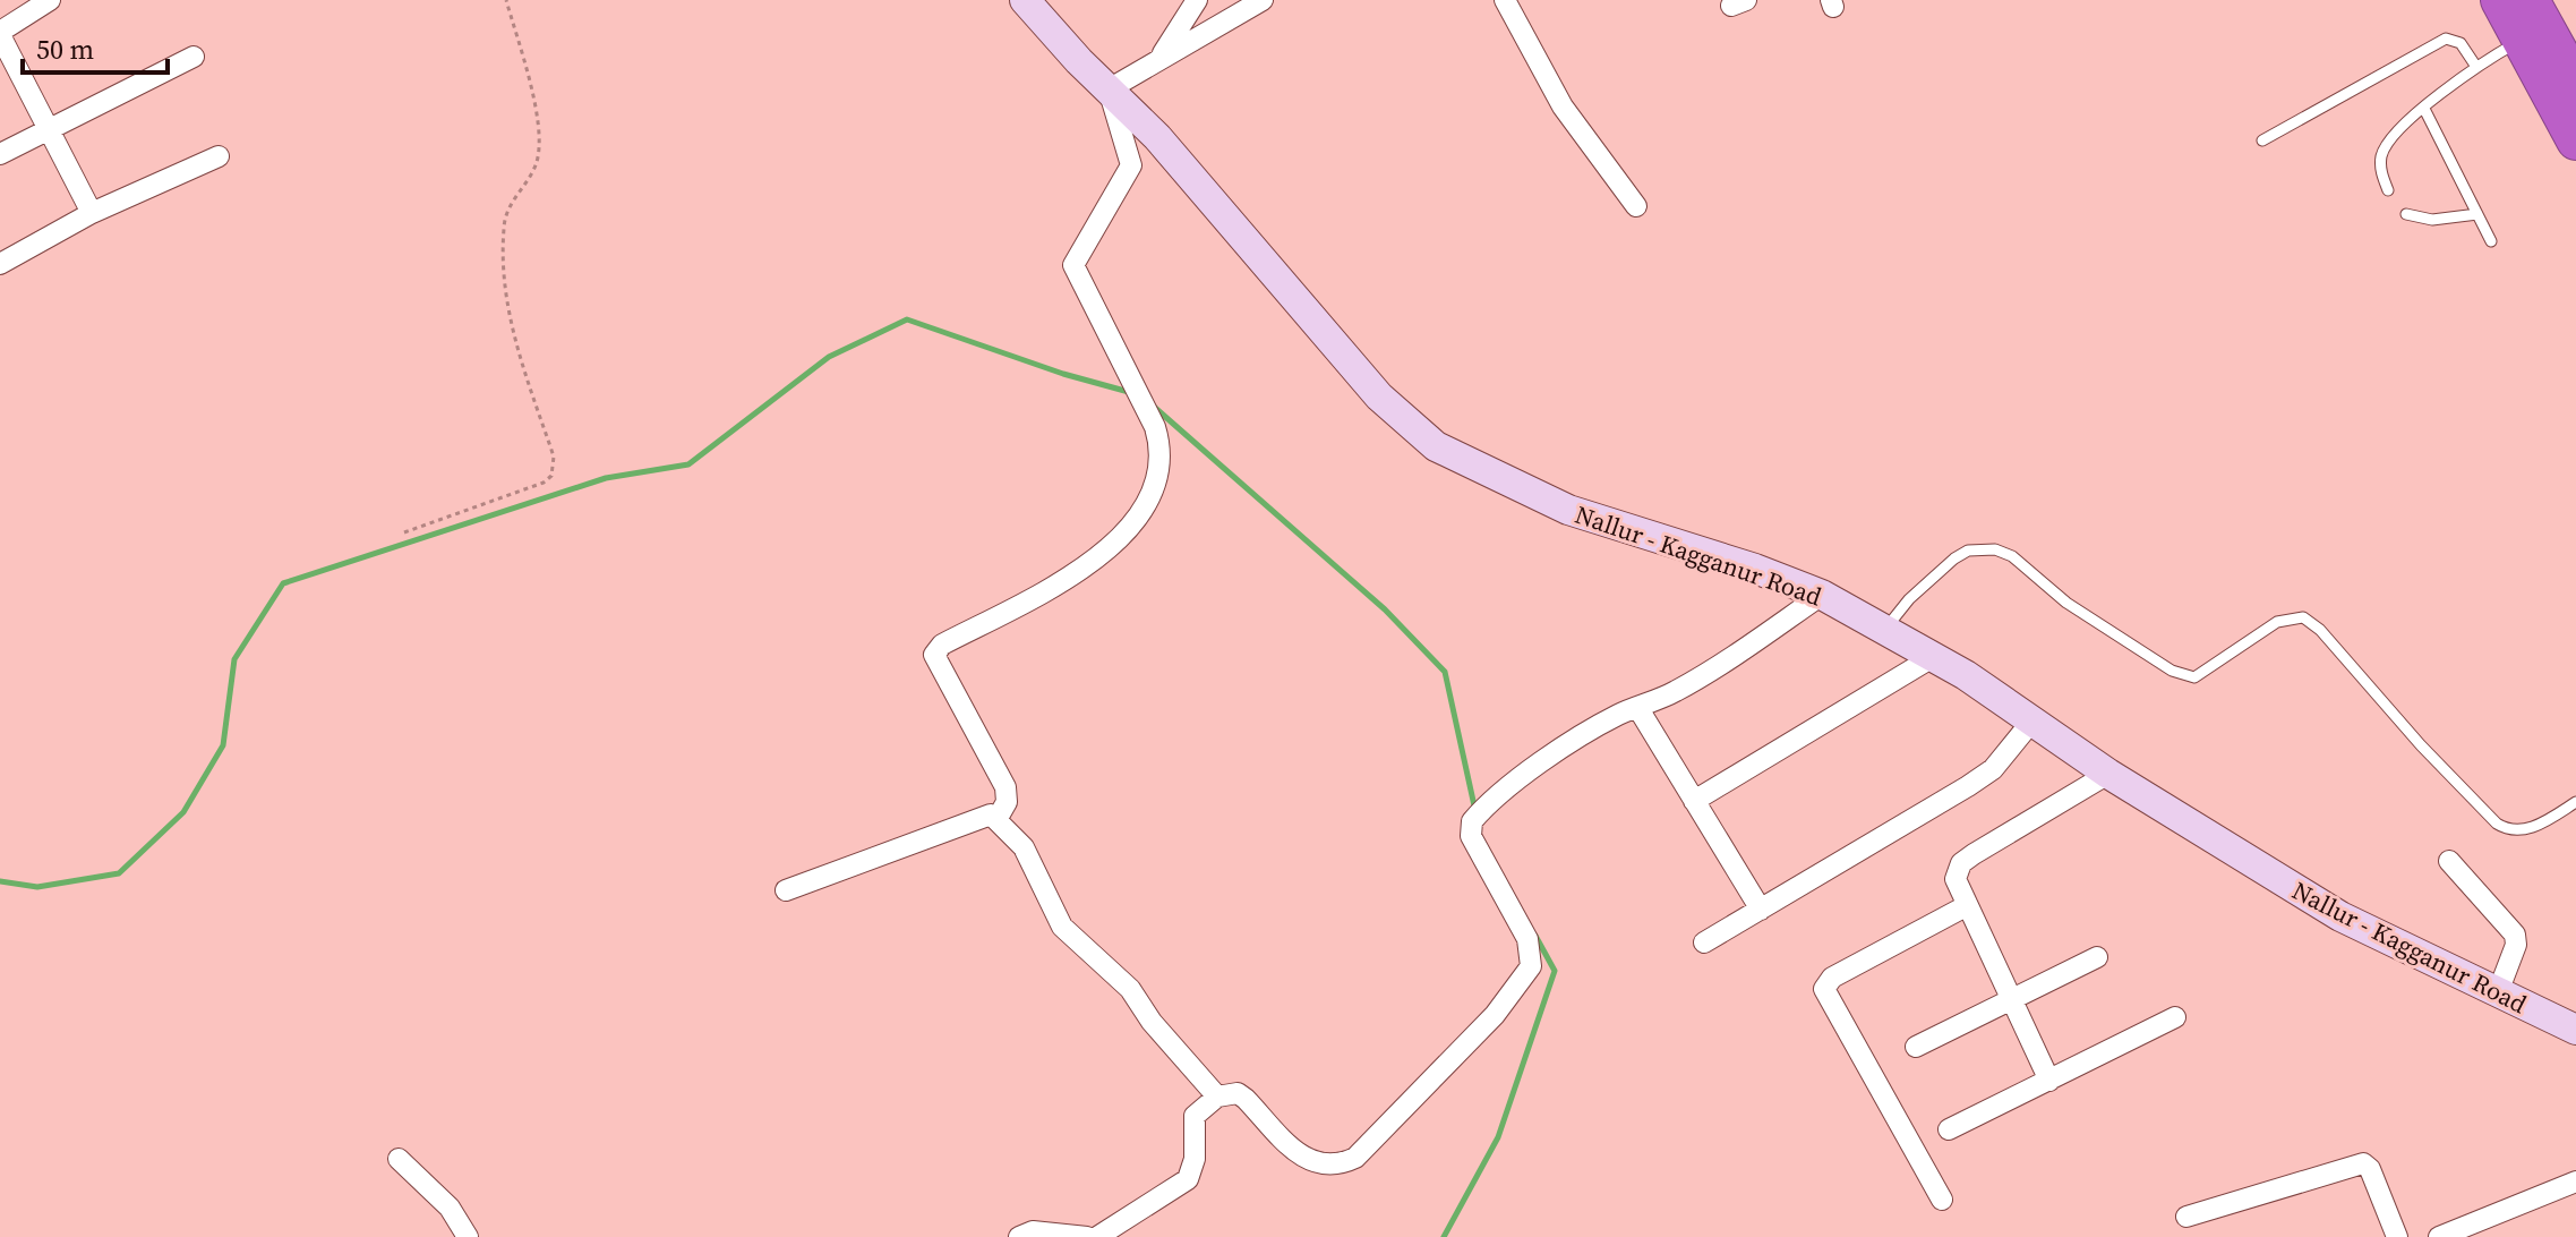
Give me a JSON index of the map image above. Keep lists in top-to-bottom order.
{
  "streets": {
    "main road": ["Nallur - Kagganur Road"]
  },
  "scale_bar": "50 m"
}
